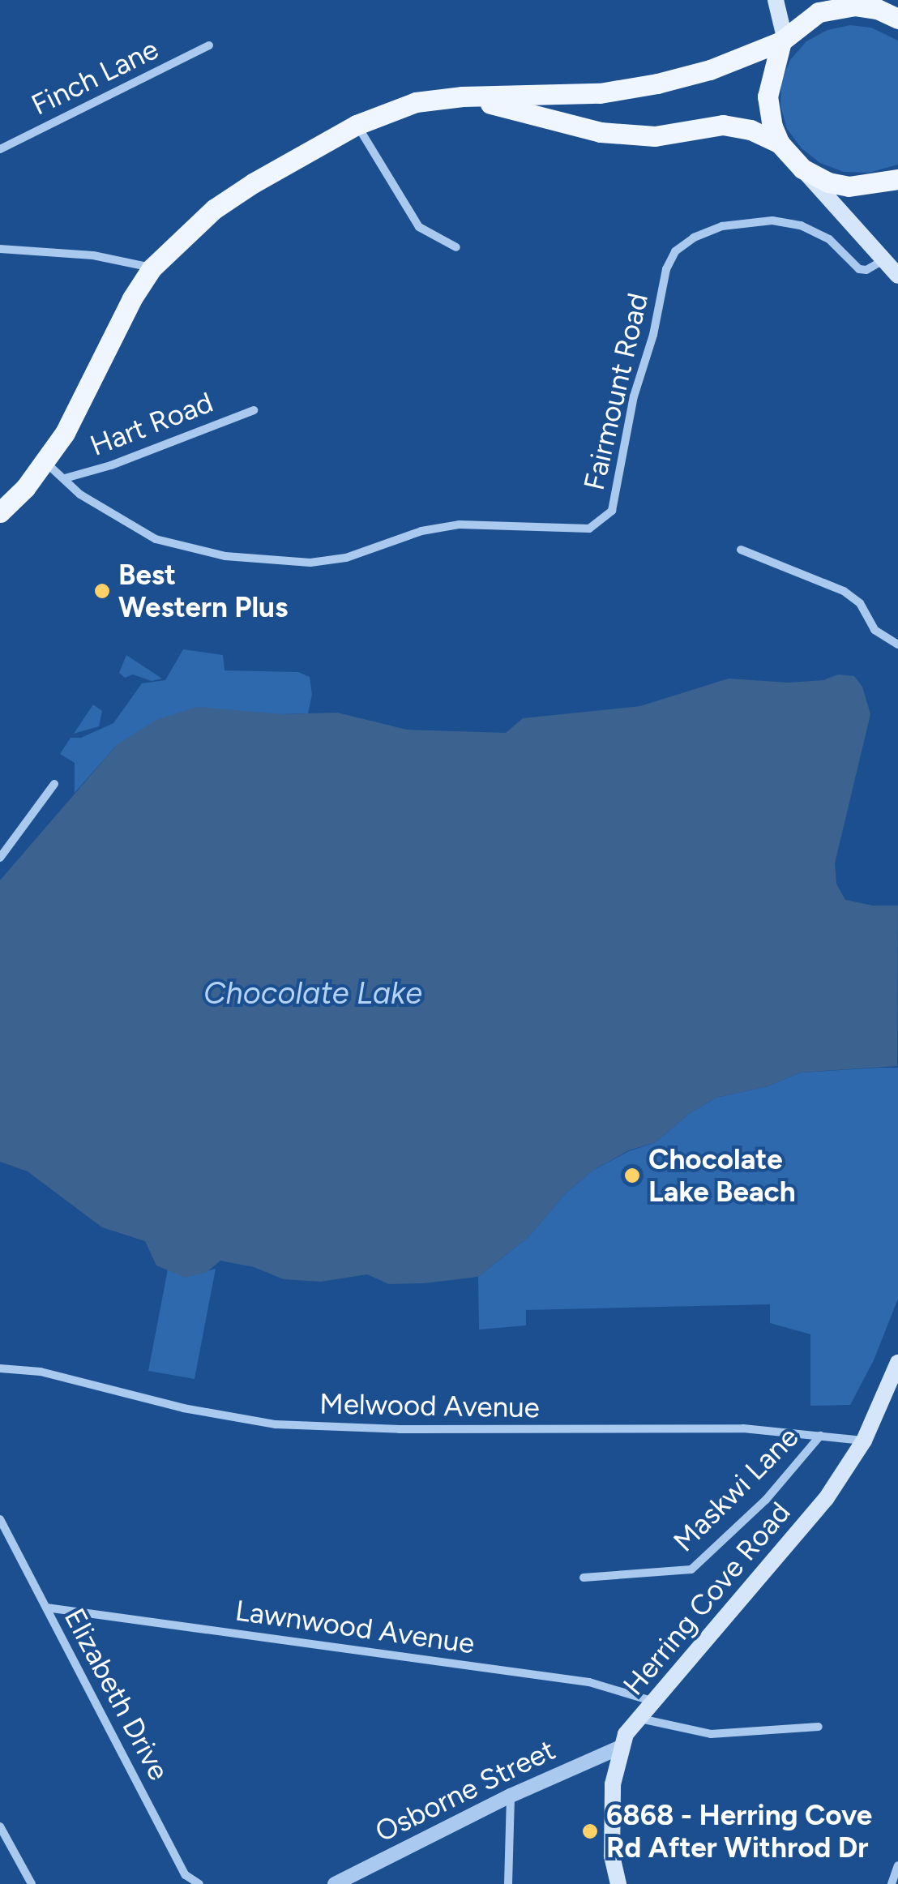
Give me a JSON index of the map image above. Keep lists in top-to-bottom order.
{
  "streets": {
    "main road": ["Herring Cove Road"],
    "street": [
      "Finch Lane",
      "Fairmount Road",
      "Hart Road",
      "Melwood Avenue",
      "Maskwi Lane",
      "Lawnwood Avenue",
      "Elizabeth Drive",
      "Osborne Street"
    ]
  },
  "crossings": [
    ["Fairmount Road", "Hart Road"],
    ["Melwood Avenue", "Maskwi Lane"],
    ["Melwood Avenue", "Herring Cove Road"],
    ["Herring Cove Road", "Lawnwood Avenue"],
    ["Herring Cove Road", "Osborne Street"],
    ["Lawnwood Avenue", "Elizabeth Drive"]
  ],
  "water": ["Chocolate Lake"],
  "places": ["Best Western Plus", "Chocolate Lake Beach", "6868 - Herring Cove Rd After Withrod Dr"]
}
